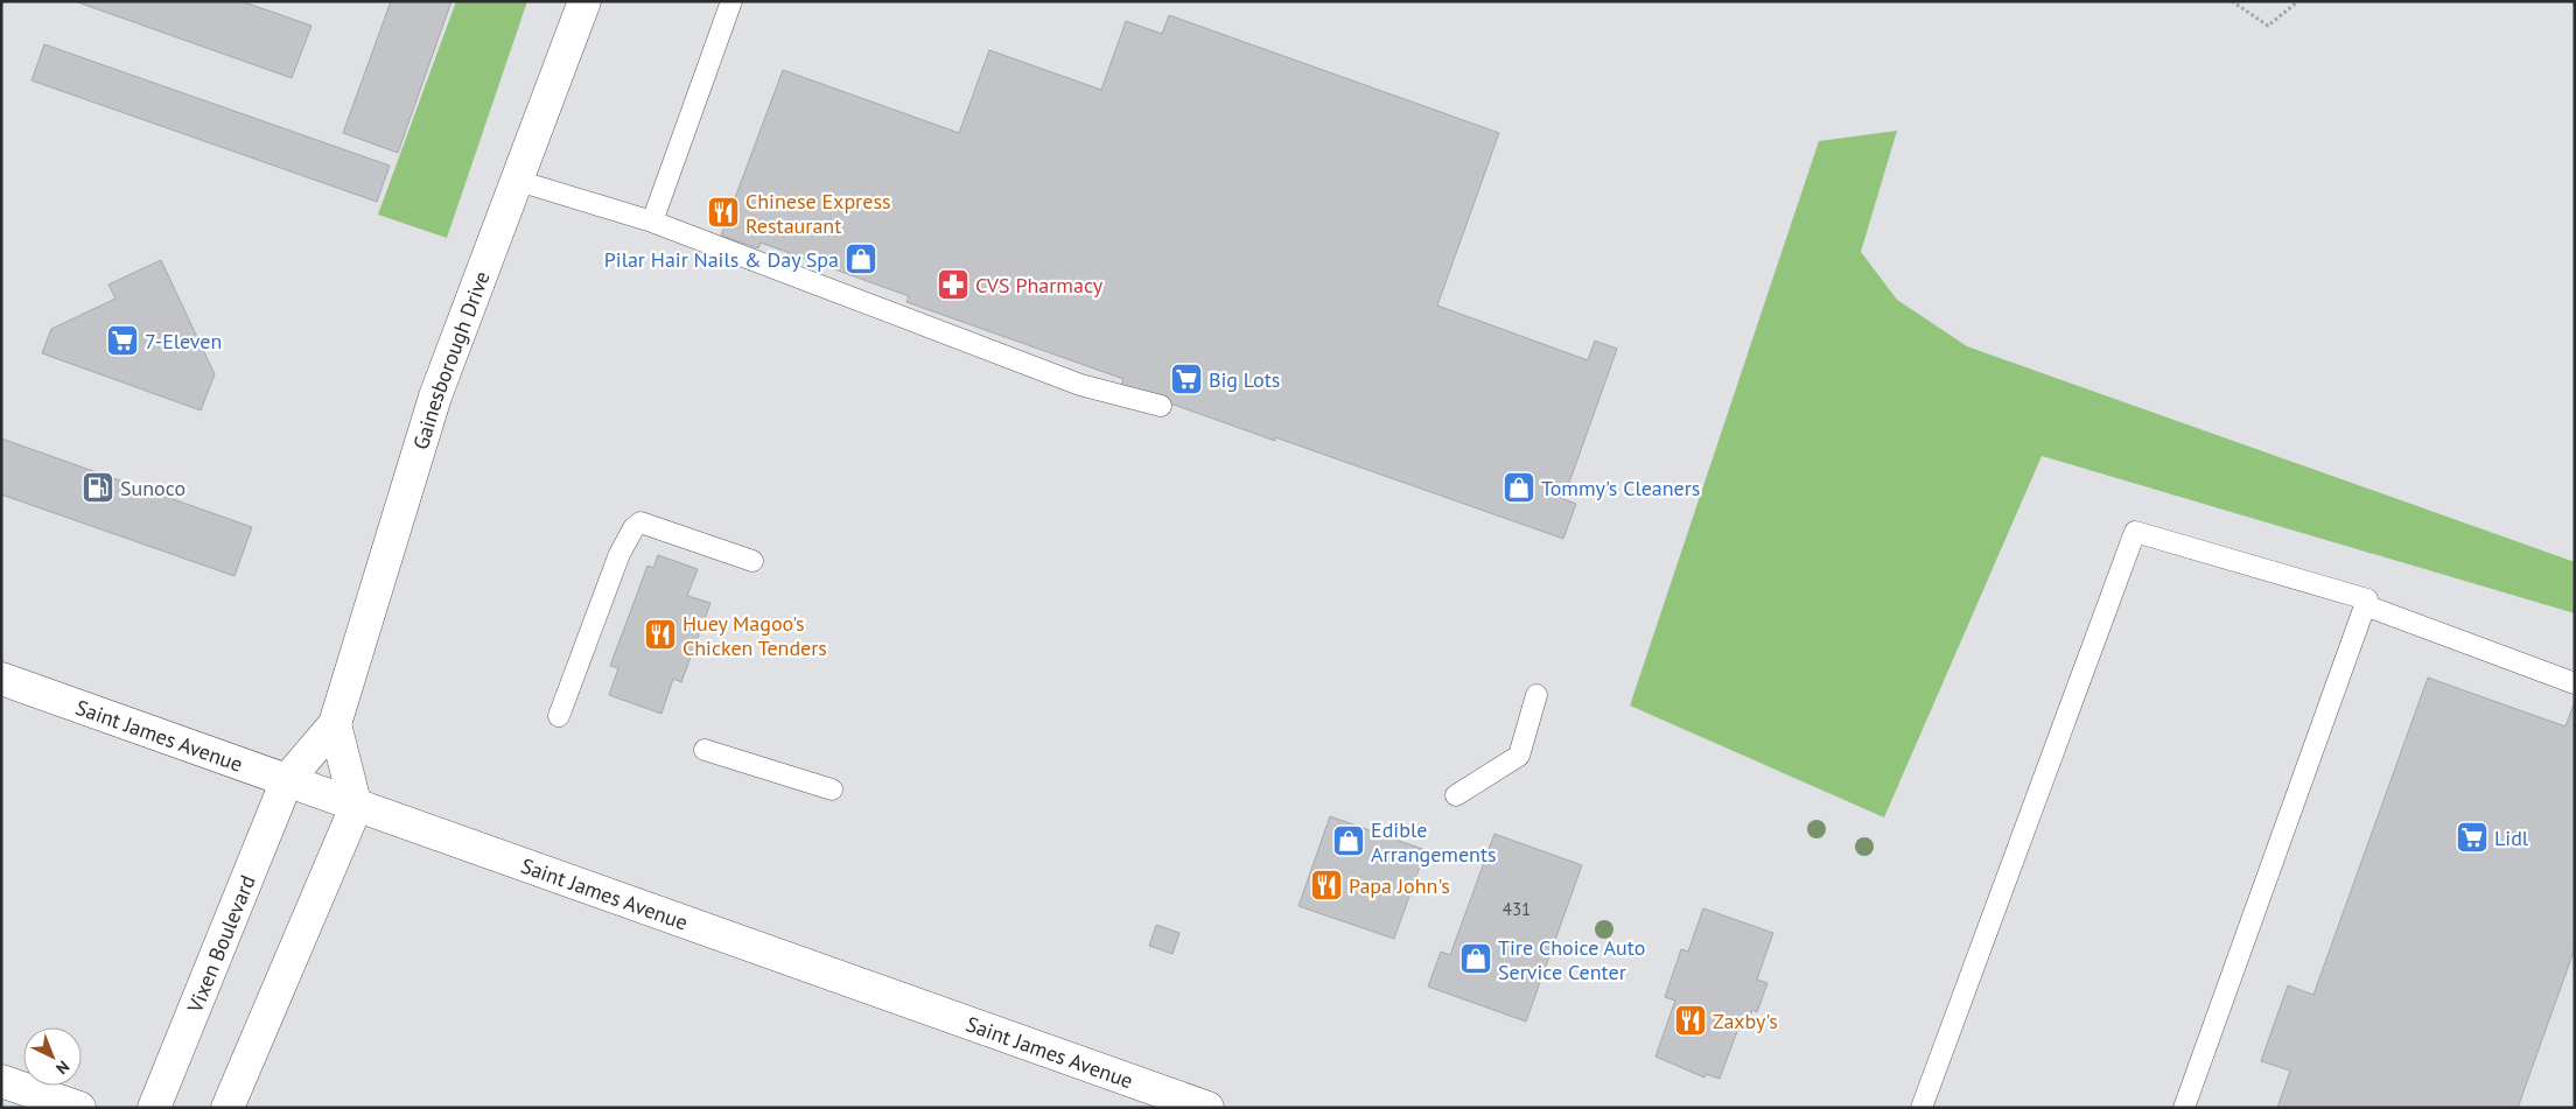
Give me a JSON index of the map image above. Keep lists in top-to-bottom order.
{
  "streets": {
    "street": ["Gainesborough Drive", "Saint James Avenue", "Vixen Boulevard"]
  },
  "crossings": [
    ["Gainesborough Drive", "Saint James Avenue"],
    ["Gainesborough Drive", "Vixen Boulevard"],
    ["Saint James Avenue", "Vixen Boulevard"]
  ],
  "places": {
    "restaurant": [
      "Chinese Express Restaurant",
      "Huey Magoo's Chicken Tenders",
      "Papa John's",
      "Zaxby's"
    ],
    "shop": [
      "Pilar Hair Nails & Day Spa",
      "Tommy's Cleaners",
      "Edible Arrangements",
      "Tire Choice Auto Service Center"
    ],
    "pharmacy": ["CVS Pharmacy"],
    "supermarket": ["7-Eleven", "Big Lots", "Lidl"],
    "fuel station": ["Sunoco"]
  },
  "house_numbers": ["431"],
  "north": "bottom right"
}
